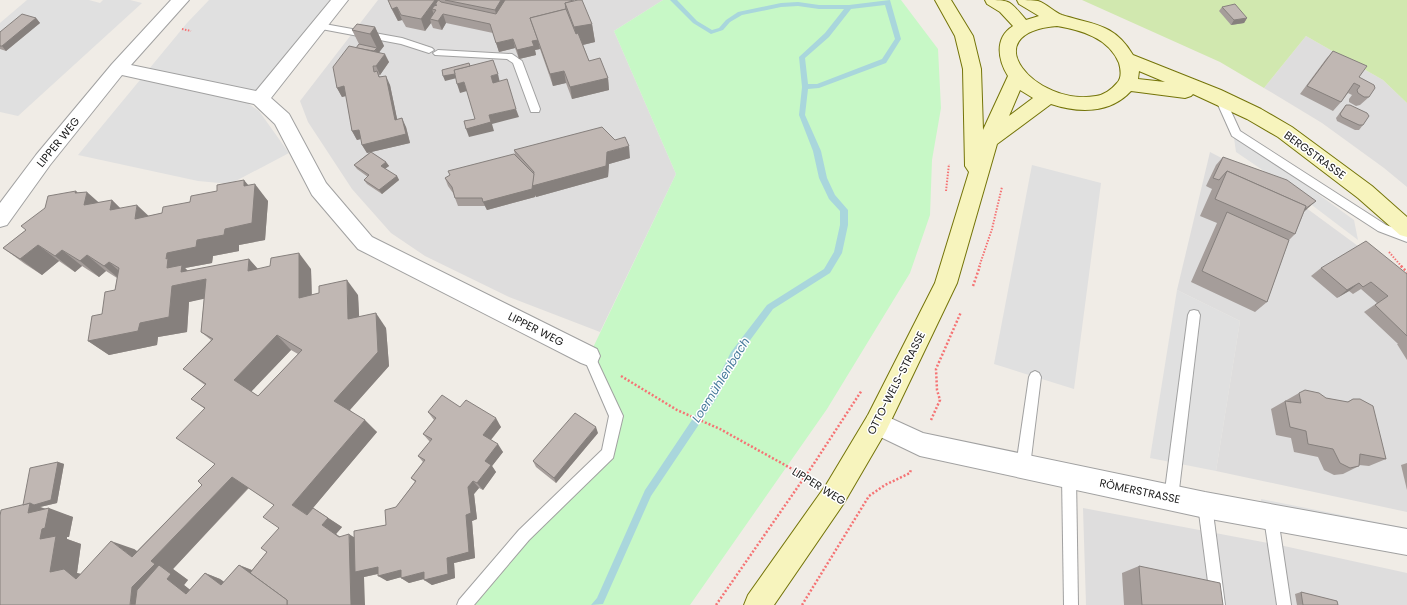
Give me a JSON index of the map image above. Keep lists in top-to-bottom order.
{
  "streets": {
    "main road": ["BERGSTRASSE", "OTTO-WELS-STRASSE"],
    "street": ["LIPPER WEG", "RÖMERSTRASSE"]
  },
  "crossings": [
    ["LIPPER WEG", "OTTO-WELS-STRASSE"],
    ["BERGSTRASSE", "OTTO-WELS-STRASSE"],
    ["OTTO-WELS-STRASSE", "RÖMERSTRASSE"]
  ],
  "water": ["Loemühlenbach"]
}
